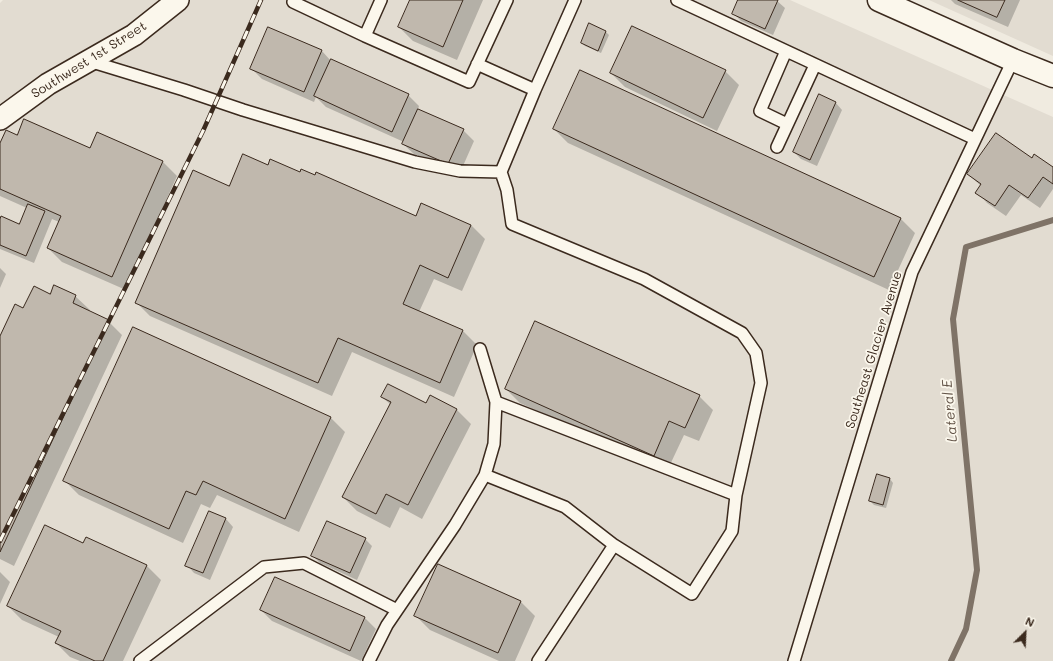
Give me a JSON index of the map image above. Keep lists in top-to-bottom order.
{
  "streets": {
    "street": ["Southwest 1st Street"],
    "lane": ["Southeast Glacier Avenue"]
  },
  "water": ["Lateral E"],
  "north": "top right"
}
